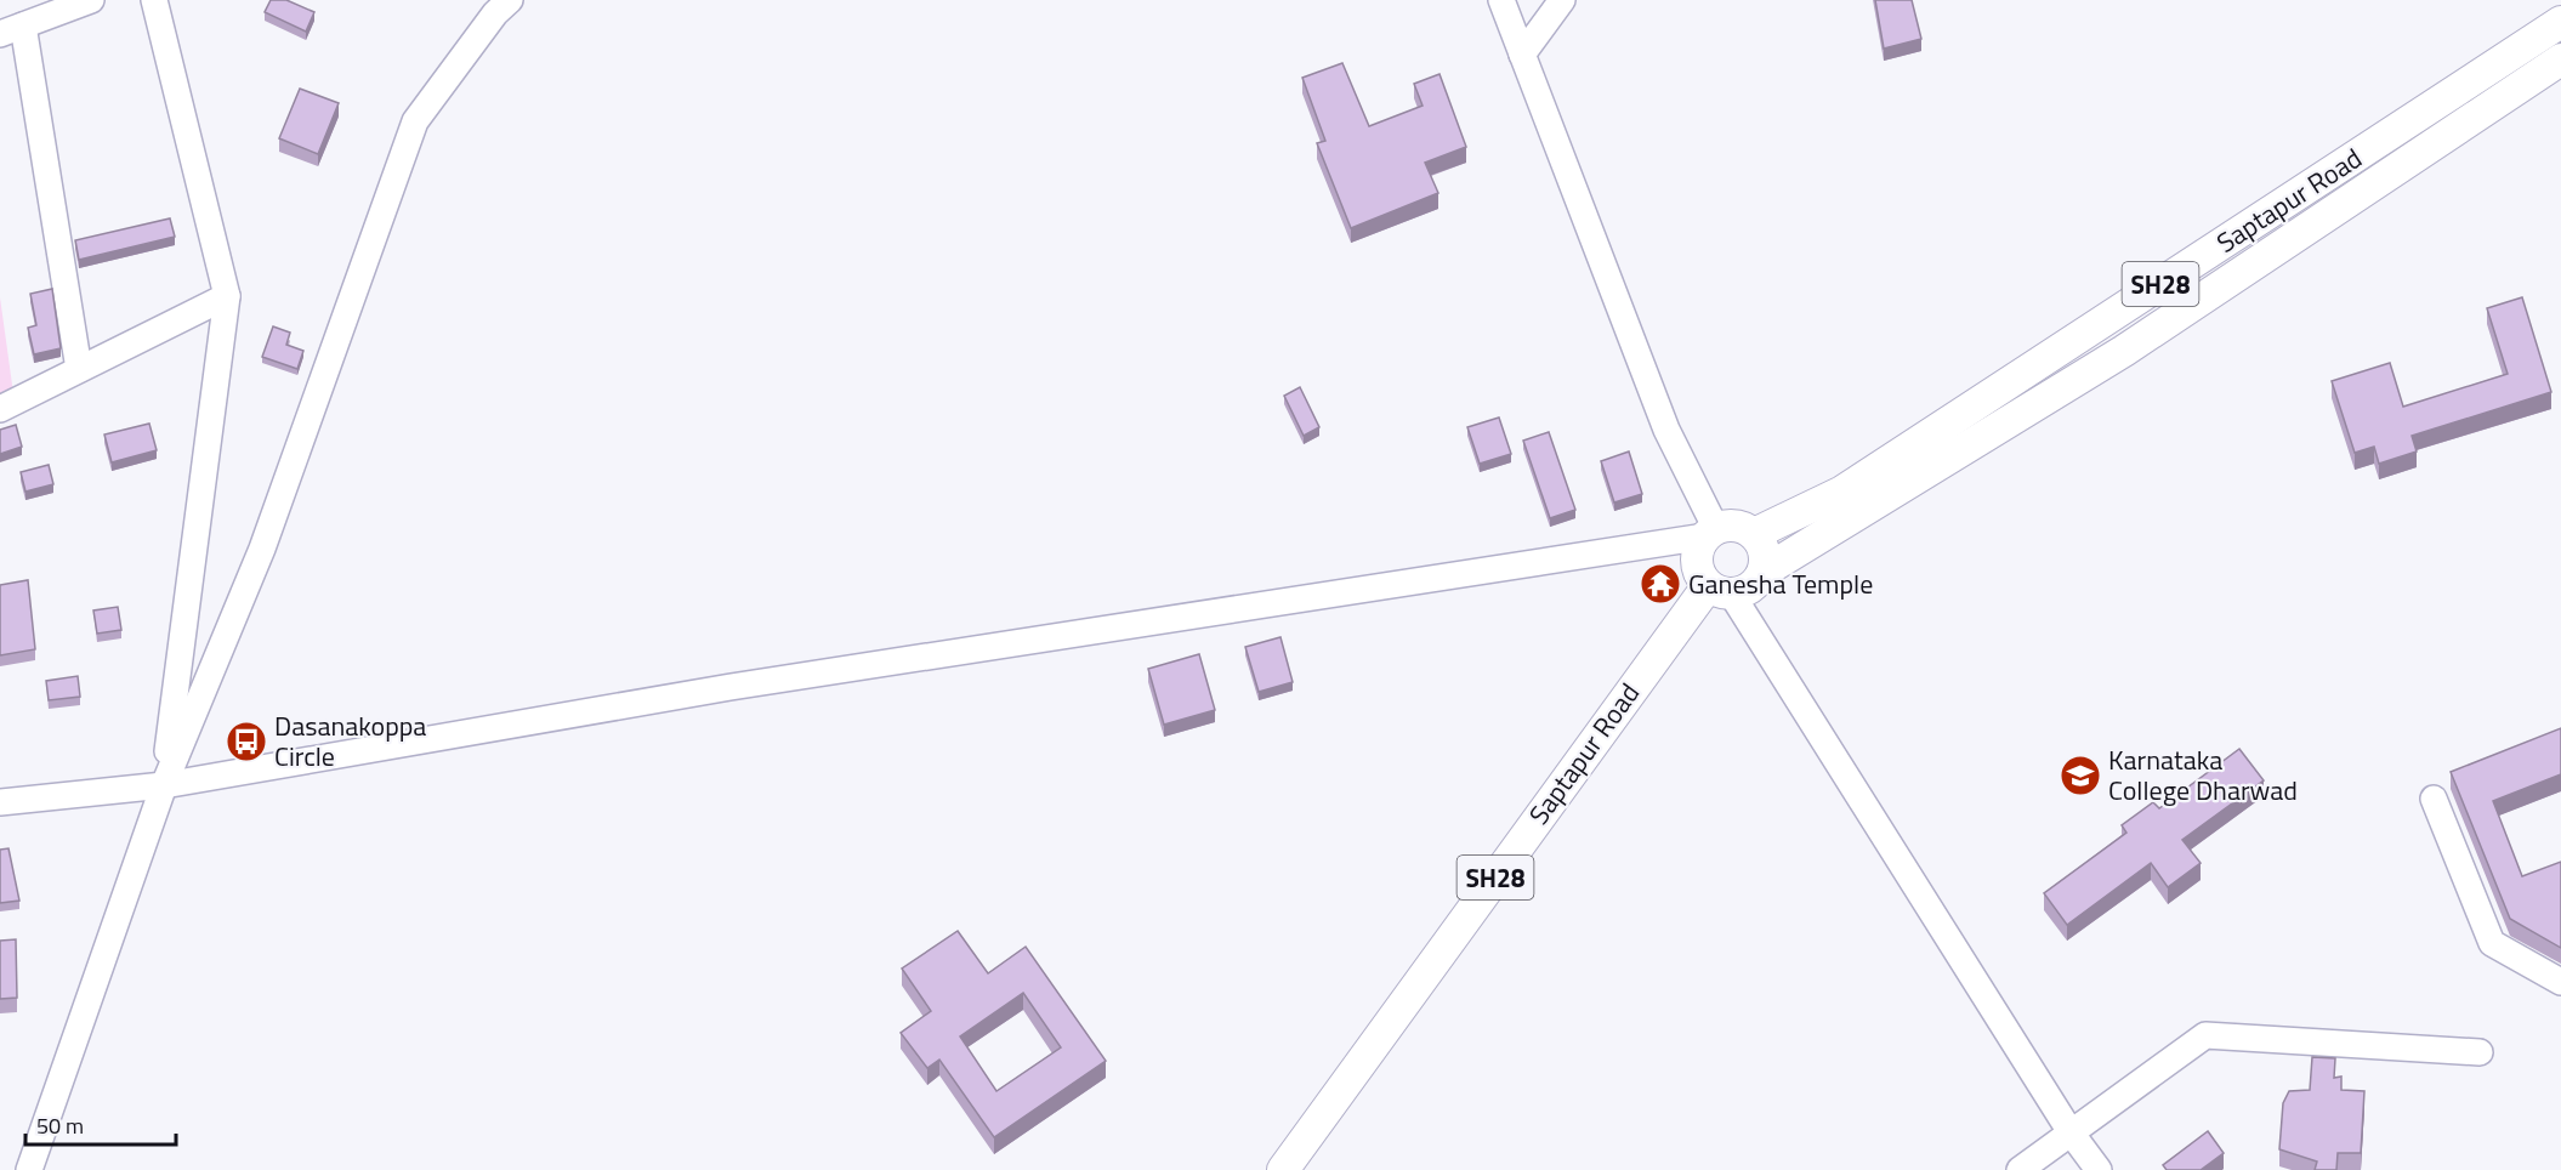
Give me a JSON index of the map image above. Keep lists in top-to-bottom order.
{
  "streets": {
    "main road": ["Saptapur Road", "SH28"]
  },
  "places": {
    "temple": ["Ganesha Temple"],
    "bus stop": ["Dasanakoppa Circle"],
    "school or university": ["Karnataka College Dharwad"]
  },
  "scale_bar": "50 m"
}
